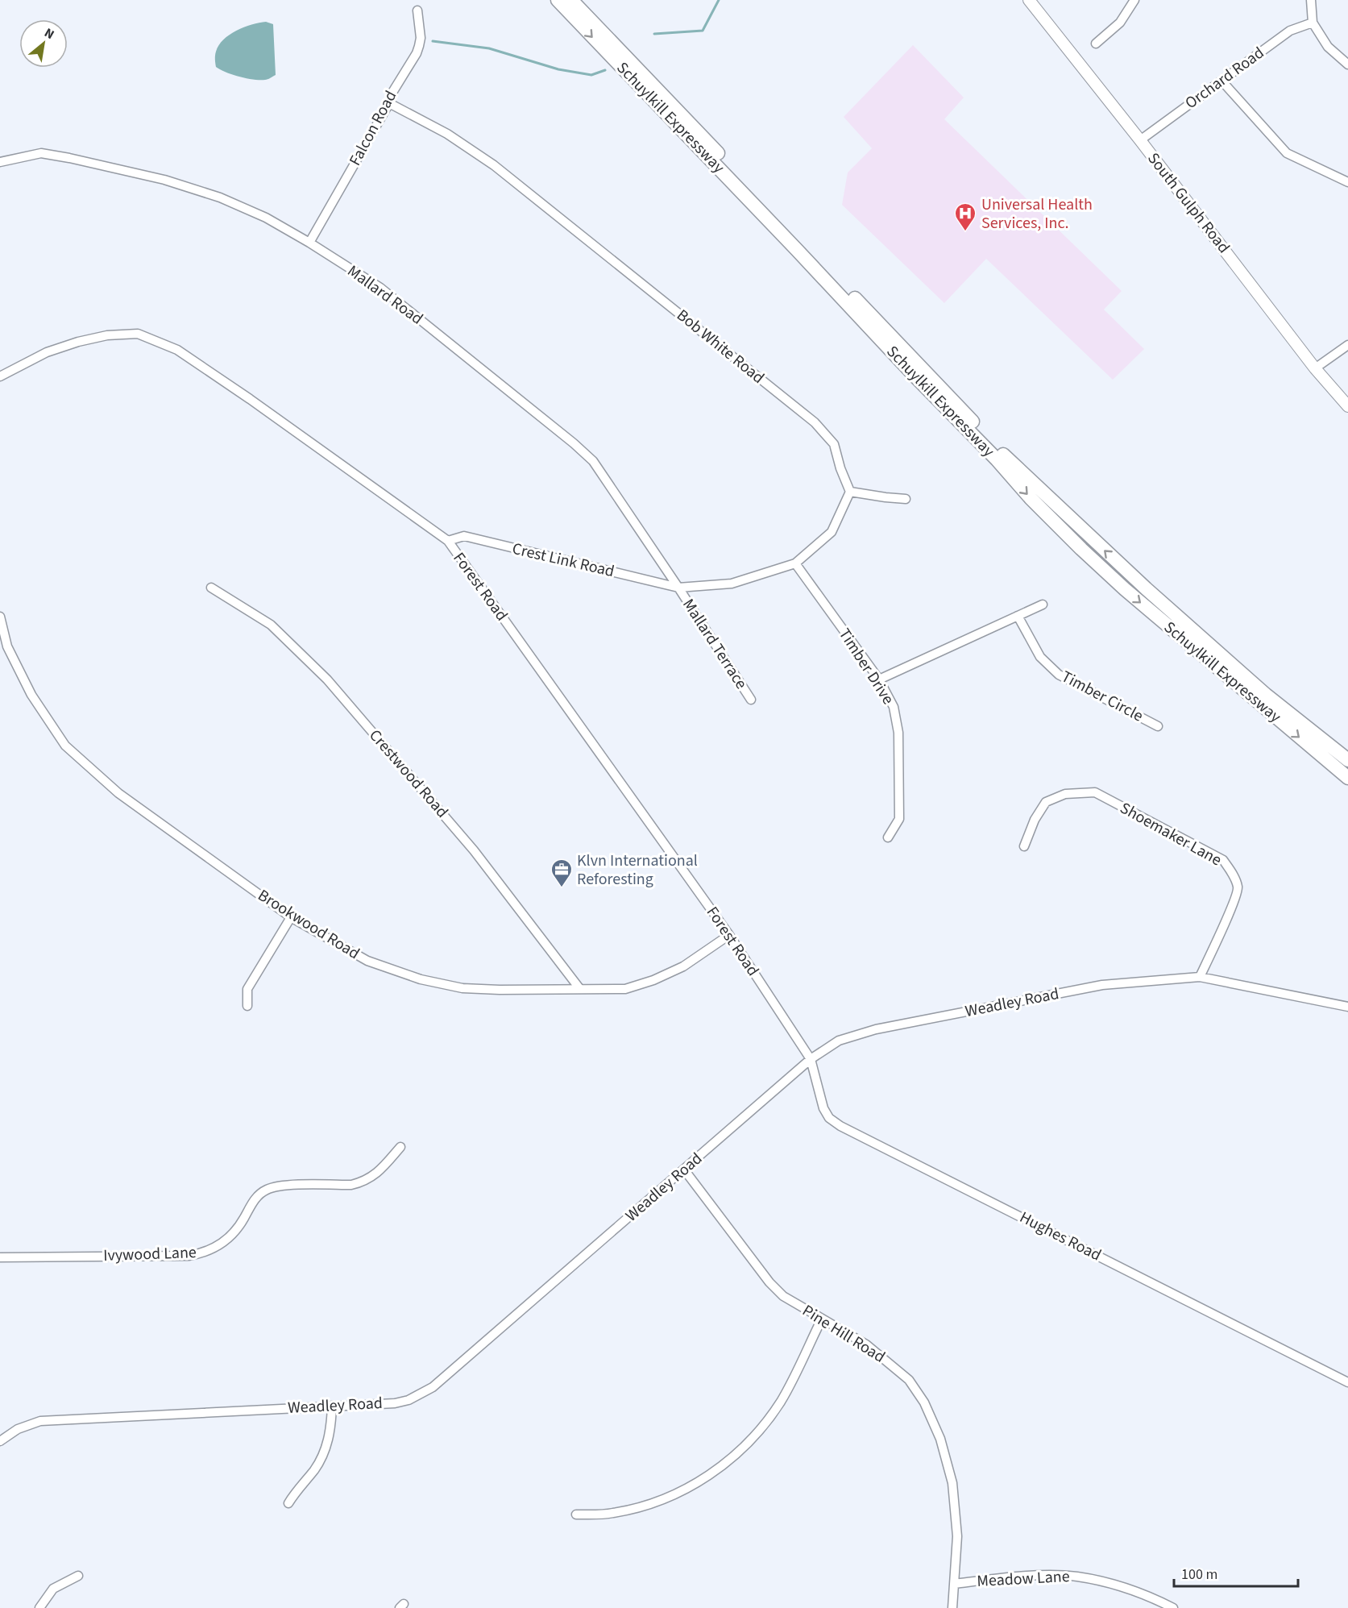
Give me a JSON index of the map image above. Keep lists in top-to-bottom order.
{
  "streets": {
    "highway": ["Schuylkill Expressway"],
    "main road": ["South Gulph Road"],
    "street": [
      "Orchard Road",
      "Falcon Road",
      "Mallard Road",
      "Bob White Road",
      "Crest Link Road",
      "Forest Road",
      "Mallard Terrace",
      "Timber Drive",
      "Timber Circle",
      "Crestwood Road",
      "Shoemaker Lane",
      "Brookwood Road",
      "Weadley Road",
      "Hughes Road",
      "Ivywood Lane",
      "Pine Hill Road",
      "Meadow Lane"
    ]
  },
  "crossings": [
    ["Orchard Road", "South Gulph Road"],
    ["Falcon Road", "Mallard Road"],
    ["Falcon Road", "Bob White Road"],
    ["Mallard Road", "Crest Link Road"],
    ["Mallard Road", "Mallard Terrace"],
    ["Crest Link Road", "Forest Road"],
    ["Crest Link Road", "Mallard Terrace"],
    ["Forest Road", "Brookwood Road"],
    ["Forest Road", "Weadley Road"],
    ["Forest Road", "Hughes Road"],
    ["Crestwood Road", "Brookwood Road"],
    ["Shoemaker Lane", "Weadley Road"],
    ["Weadley Road", "Hughes Road"],
    ["Weadley Road", "Pine Hill Road"],
    ["Pine Hill Road", "Meadow Lane"]
  ],
  "places": {
    "hospital": ["Universal Health Services, Inc."],
    "office": ["Klvn International Reforesting"]
  },
  "scale_bar": "100 m",
  "north": "top right"
}
